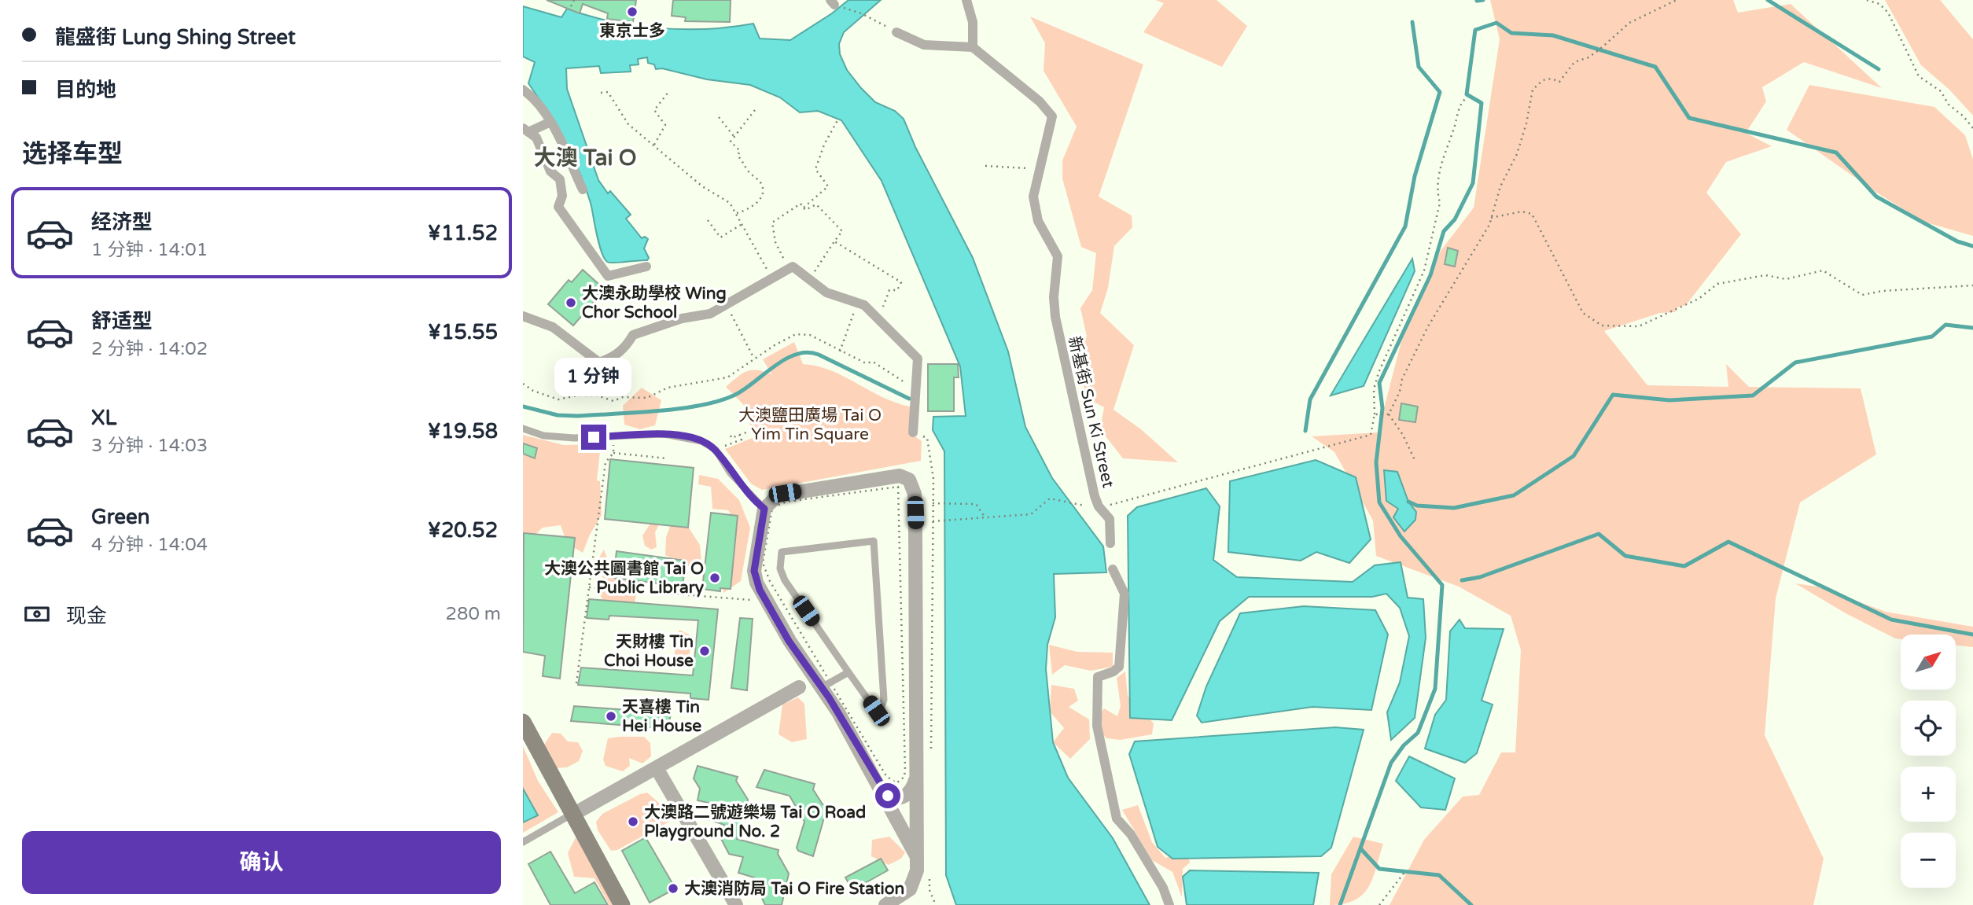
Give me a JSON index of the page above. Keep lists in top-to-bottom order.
{
  "streets": {
    "street": ["新基街 Sun Ki Street"]
  },
  "districts": ["大澳 Tai O"],
  "parks": ["大澳鹽田廣場 Tai O Yim Tin Square"],
  "places": [
    "東京士多",
    "大澳永助學校 Wing Chor School",
    "大澳公共圖書館 Tai O Public Library",
    "天財樓 Tin Choi House",
    "天喜樓 Tin Hei House",
    "大澳路二號遊樂場 Tai O Road Playground No. 2",
    "大澳消防局 Tai O Fire Station"
  ],
  "north": "top right",
  "page": {
    "banner": ["龍盛街 Lung Shing Street", "目的地"],
    "heading": "选择车型",
    "list": [
      {
        "name": "经济型",
        "note": "1 分钟 · 14:01",
        "value": "¥11.52"
      },
      {
        "name": "舒适型",
        "note": "2 分钟 · 14:02",
        "value": "¥15.55"
      },
      {
        "name": "XL",
        "note": "3 分钟 · 14:03",
        "value": "¥19.58"
      },
      {
        "name": "Green",
        "note": "4 分钟 · 14:04",
        "value": "¥20.52"
      }
    ],
    "bubble": "1 分钟",
    "pay": ["现金", "280 m"],
    "map_buttons": ["+", "−"],
    "buttons": "确认"
  }
}
